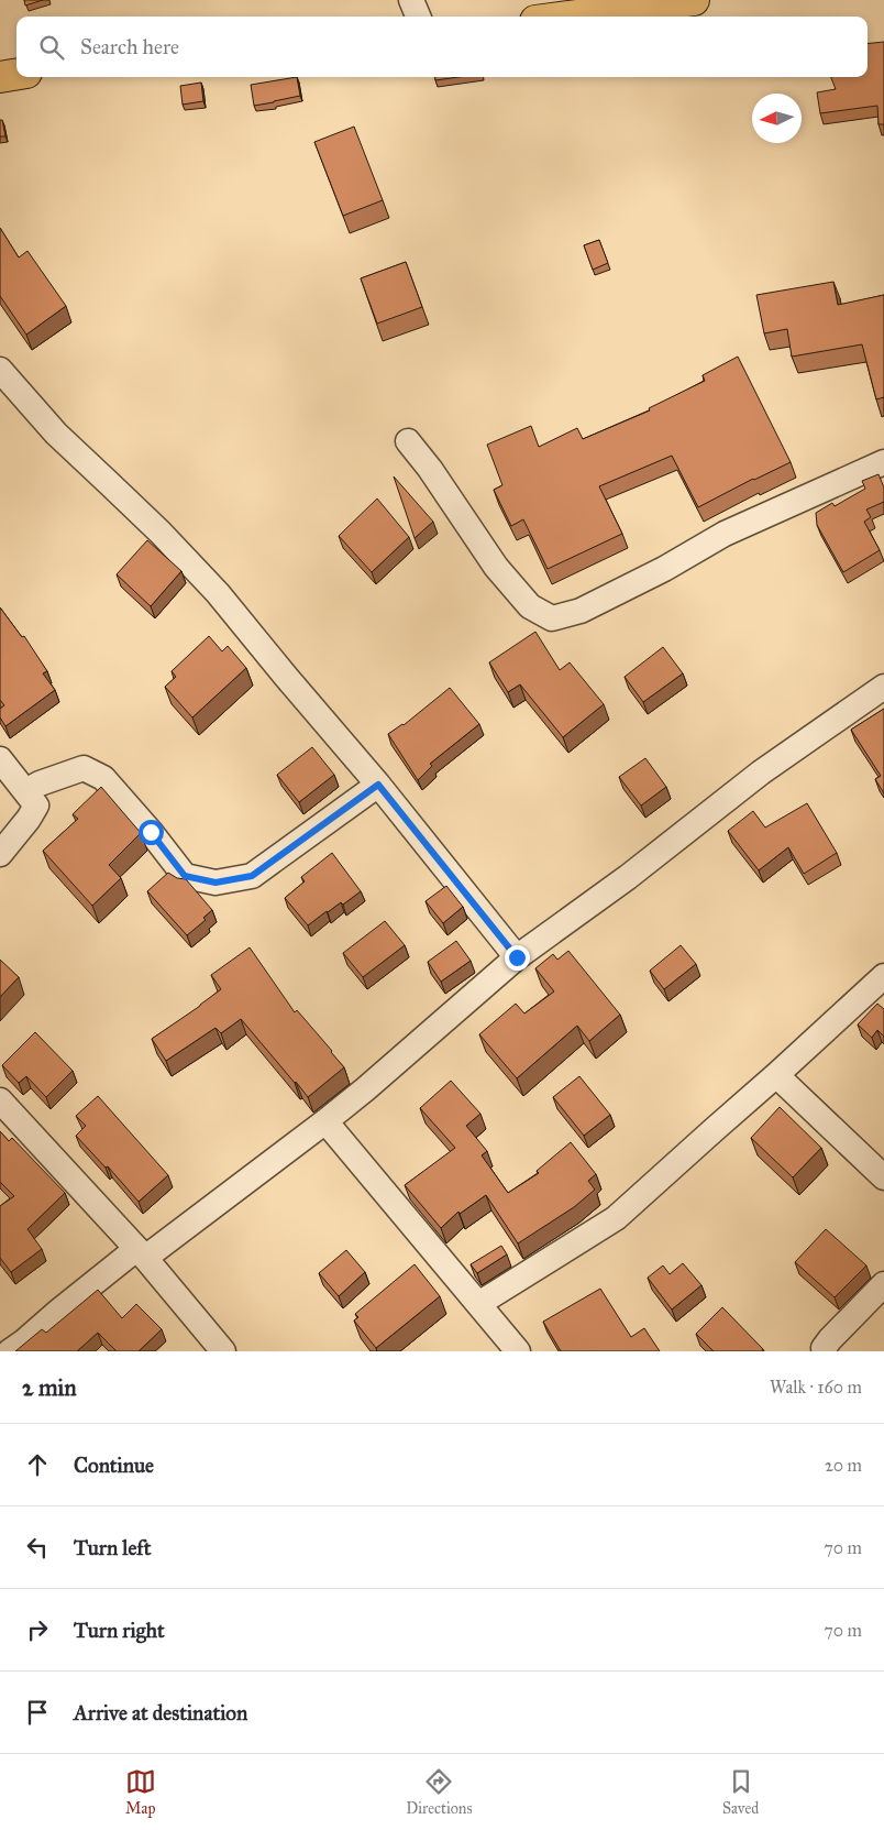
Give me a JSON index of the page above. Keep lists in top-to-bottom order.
{
  "north": "left",
  "page": {
    "search": "Search here",
    "heading": ["2 min", "Walk · 160 m"],
    "list": [
      ["Continue", "20 m"],
      ["Turn left", "70 m"],
      ["Turn right", "70 m"],
      "Arrive at destination"
    ],
    "nav": ["Map", "Directions", "Saved"]
  }
}
